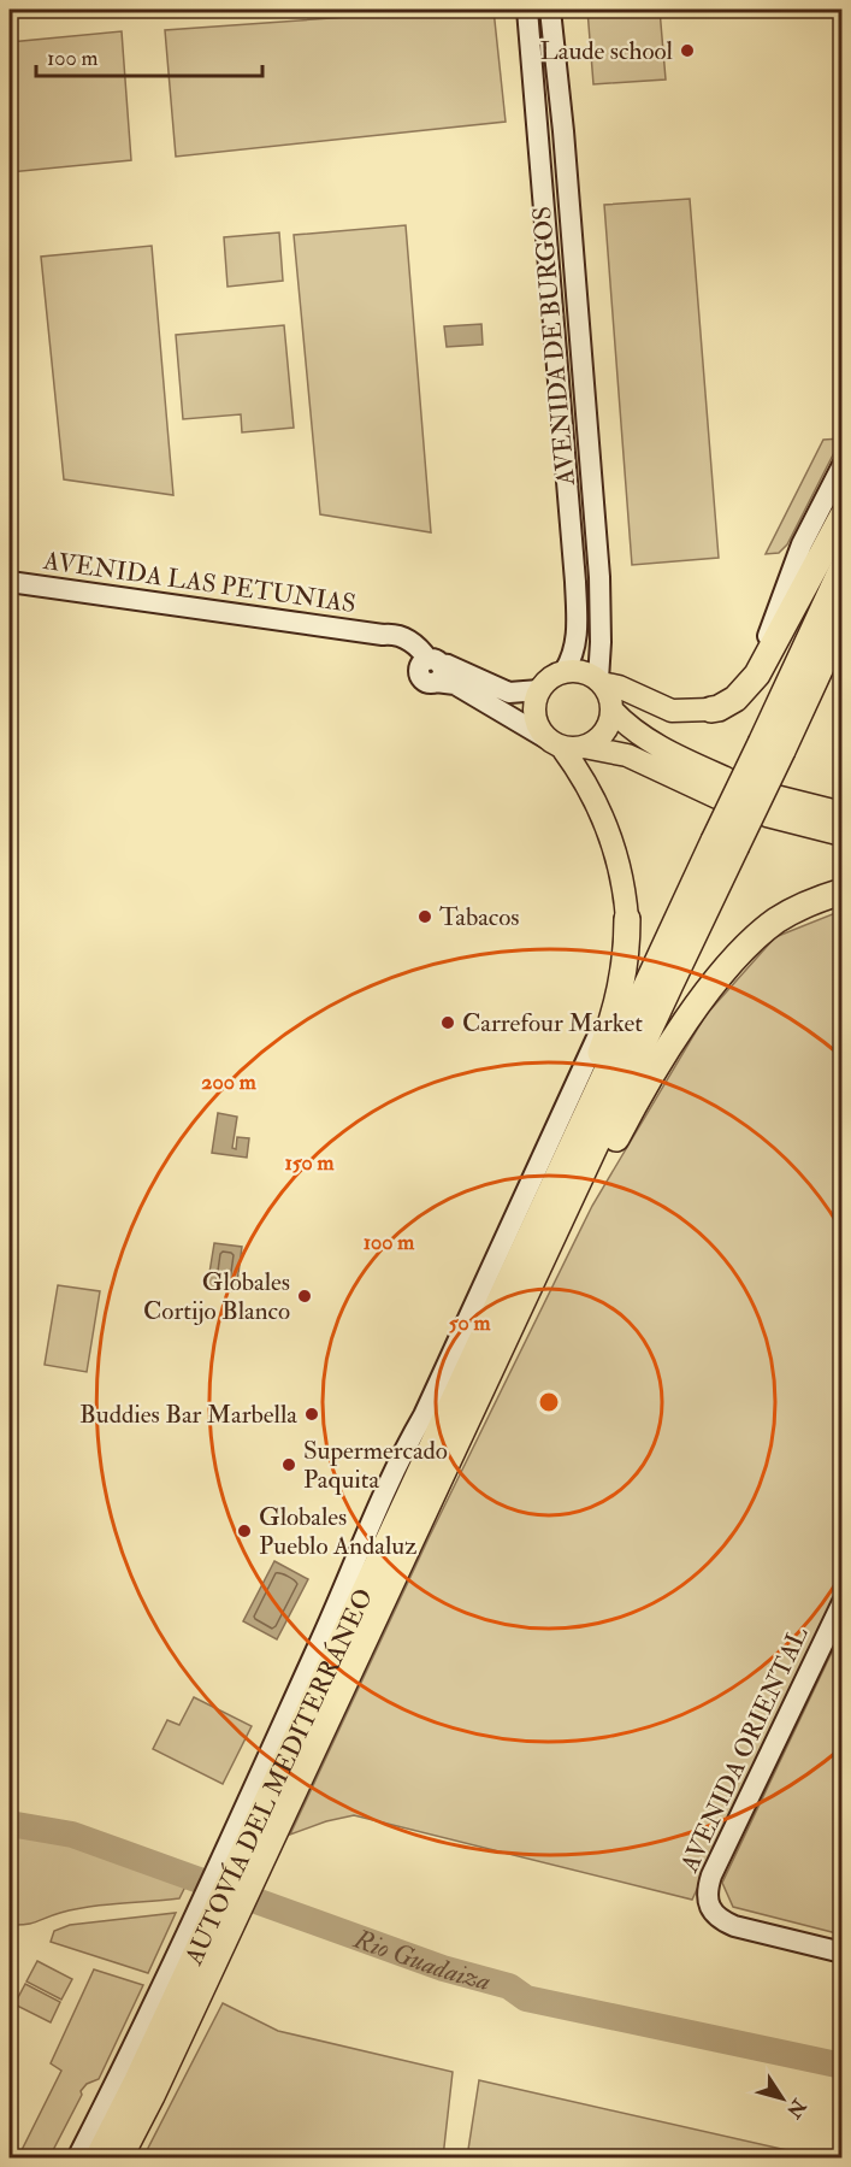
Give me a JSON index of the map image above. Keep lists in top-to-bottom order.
{
  "streets": {
    "highway": ["AUTOVÍA DEL MEDITERRÁNEO"],
    "street": ["AVENIDA DE BURGOS", "AVENIDA LAS PETUNIAS", "AVENIDA ORIENTAL"]
  },
  "crossings": [
    ["AVENIDA DE BURGOS", "AVENIDA LAS PETUNIAS"]
  ],
  "water": ["Rio Guadaiza"],
  "places": [
    "Laude school",
    "Tabacos",
    "Carrefour Market",
    "Globales Cortijo Blanco",
    "Buddies Bar Marbella",
    "Supermercado Paquita",
    "Globales Pueblo Andaluz"
  ],
  "scale_bar": "100 m",
  "north": "bottom right",
  "rings": [
    "200 m",
    "150 m",
    "100 m",
    "50 m"
  ]
}
